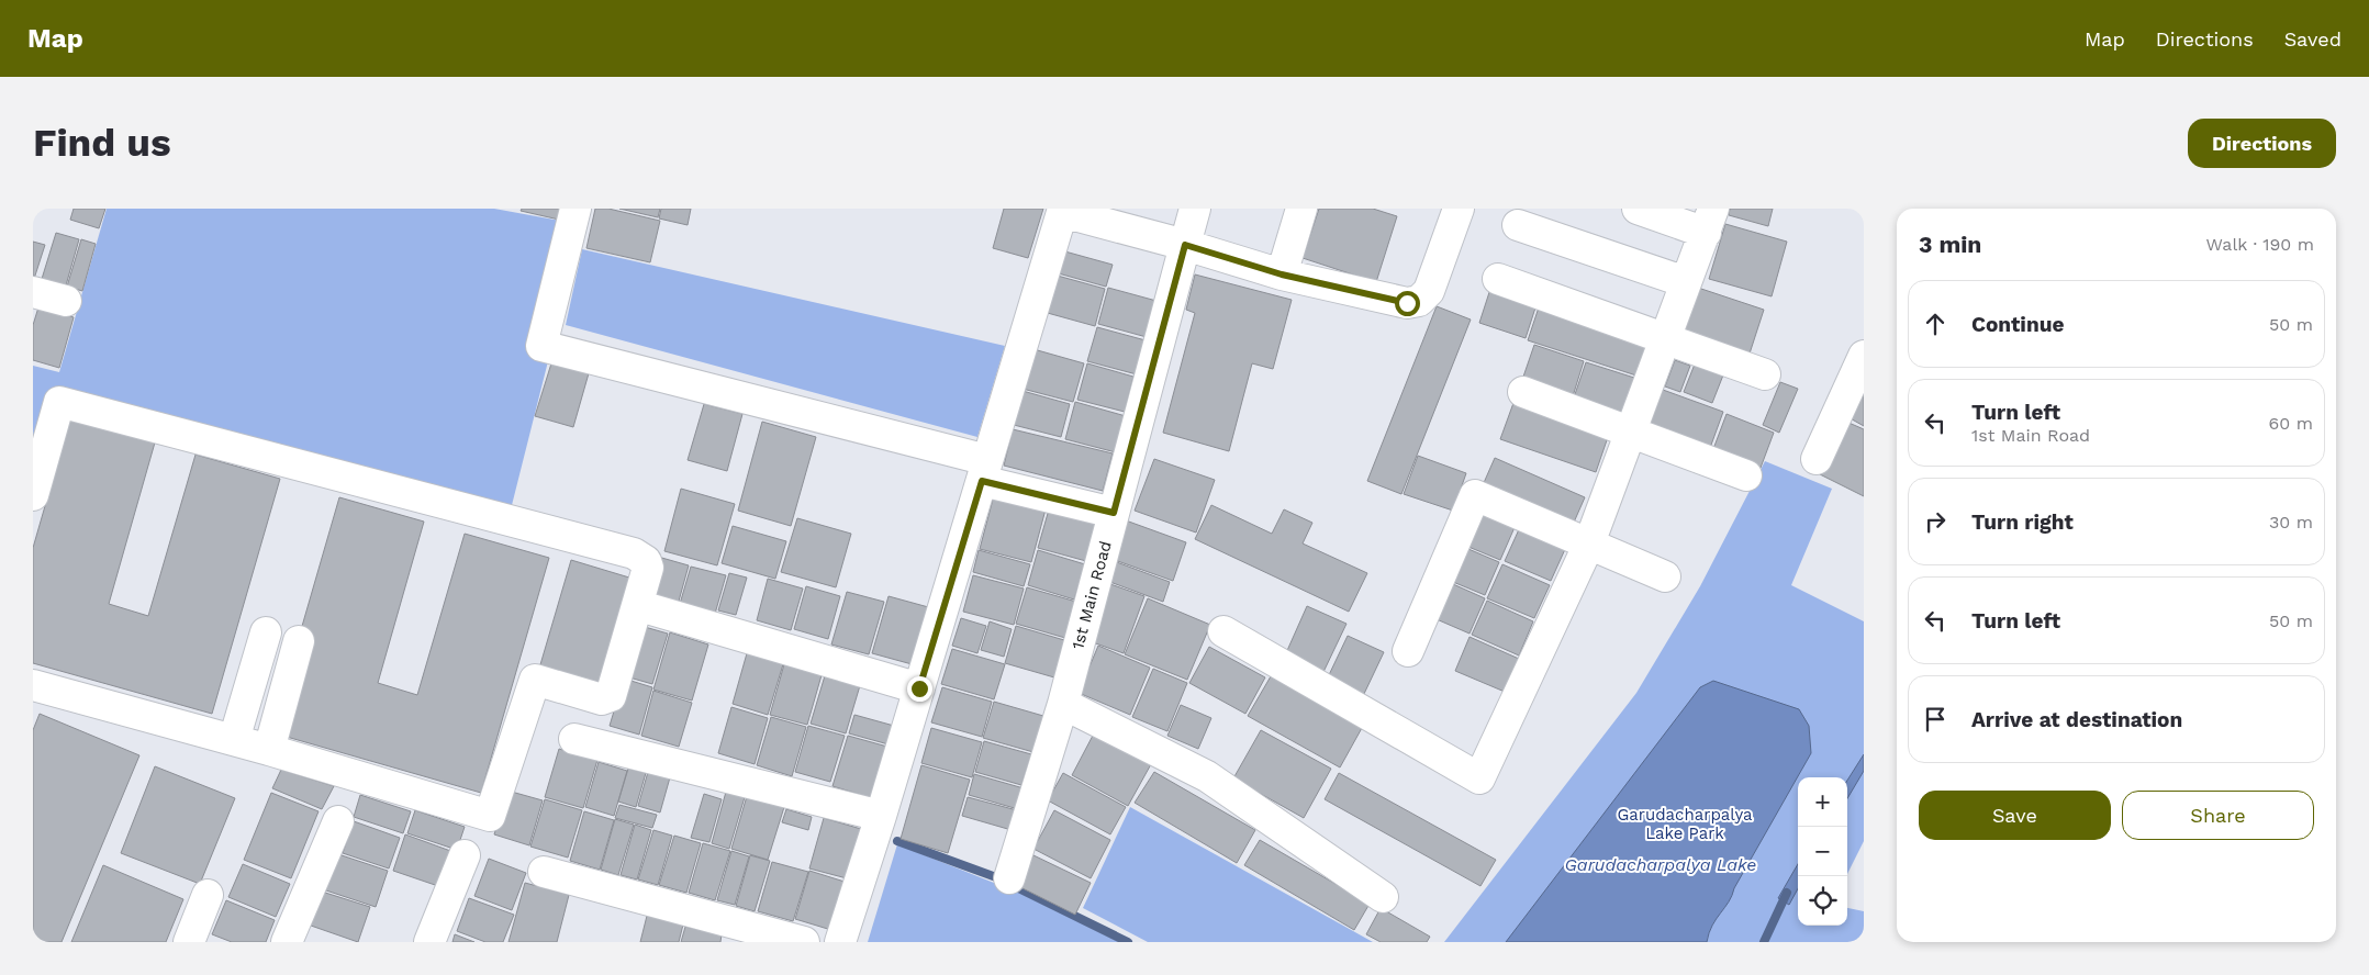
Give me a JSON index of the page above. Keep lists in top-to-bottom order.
{
  "streets": {
    "street": ["1st Main Road"]
  },
  "water": ["Garudacharpalya Lake"],
  "parks": ["Garudacharpalya Lake Park"],
  "page": {
    "header": "Map",
    "nav": ["Map", "Directions", "Saved"],
    "buttons": [
      "Directions",
      ["Save", "Share"]
    ],
    "title": "Find us",
    "heading": ["3 min", "Walk · 190 m"],
    "list": [
      ["Continue", "50 m"],
      ["Turn left", "1st Main Road", "60 m"],
      ["Turn right", "30 m"],
      ["Turn left", "50 m"],
      "Arrive at destination"
    ],
    "map_buttons": ["+", "−"]
  }
}
